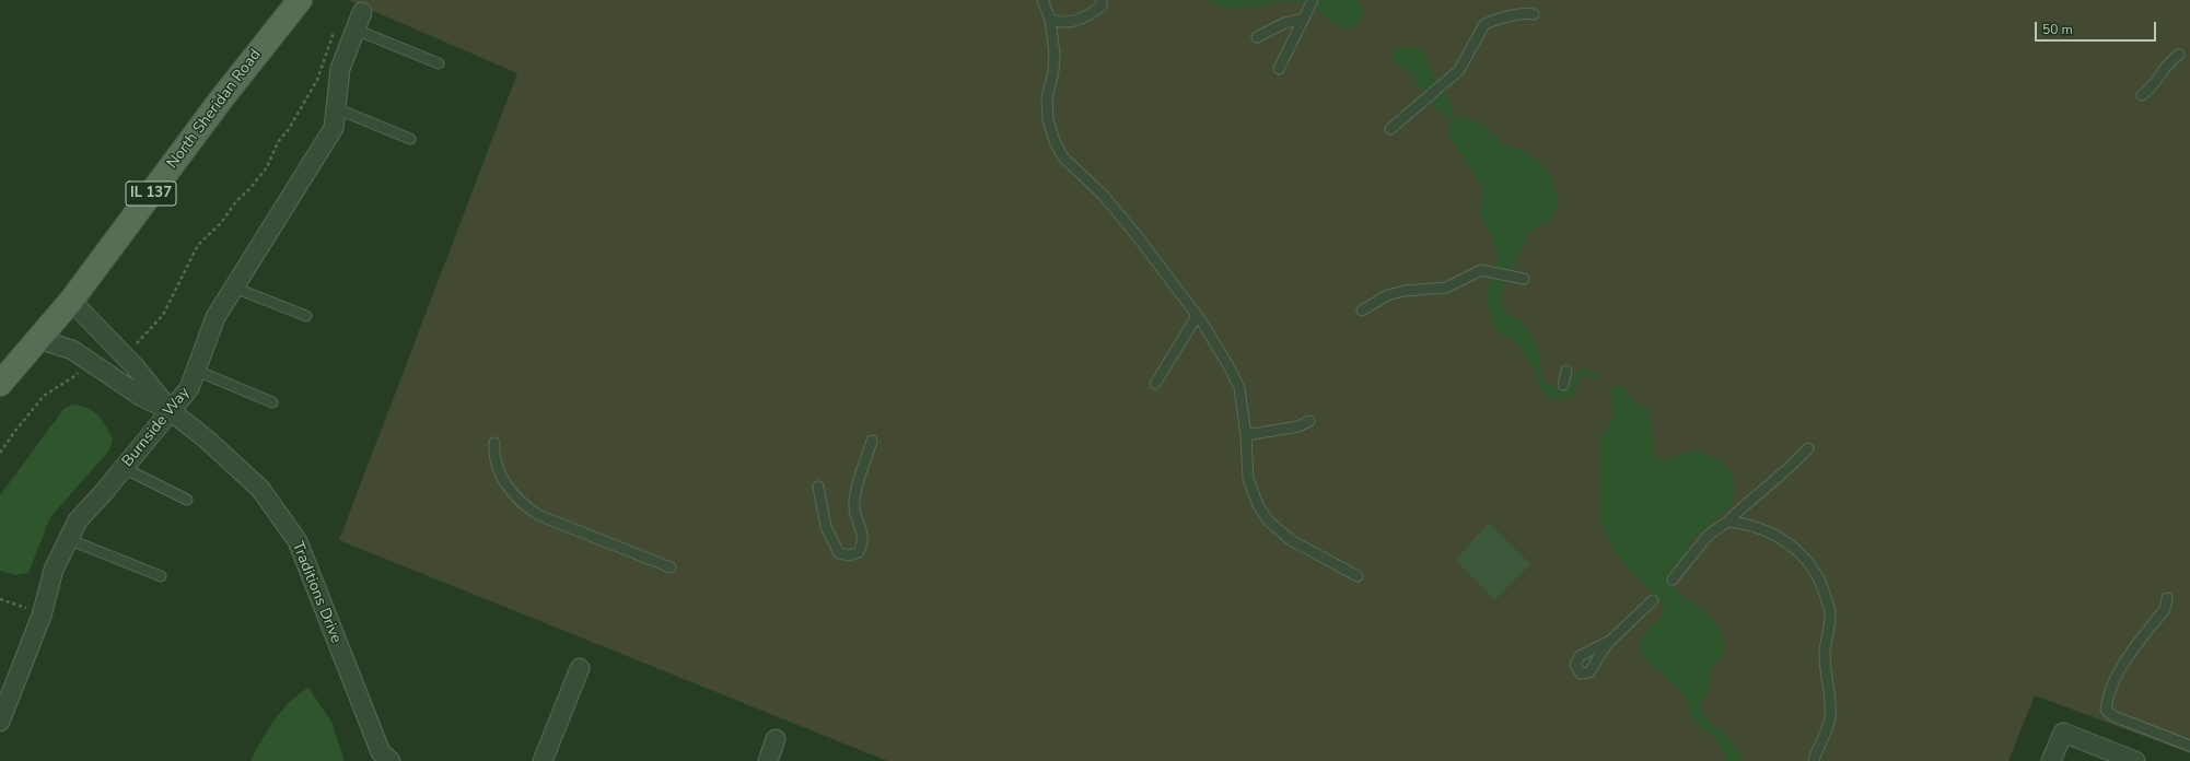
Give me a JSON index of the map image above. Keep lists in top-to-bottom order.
{
  "streets": {
    "main road": ["North Sheridan Road", "IL 137"],
    "street": ["Burnside Way", "Traditions Drive"]
  },
  "crossings": [
    ["North Sheridan Road", "Traditions Drive"],
    ["Burnside Way", "Traditions Drive"]
  ],
  "scale_bar": "50 m"
}
